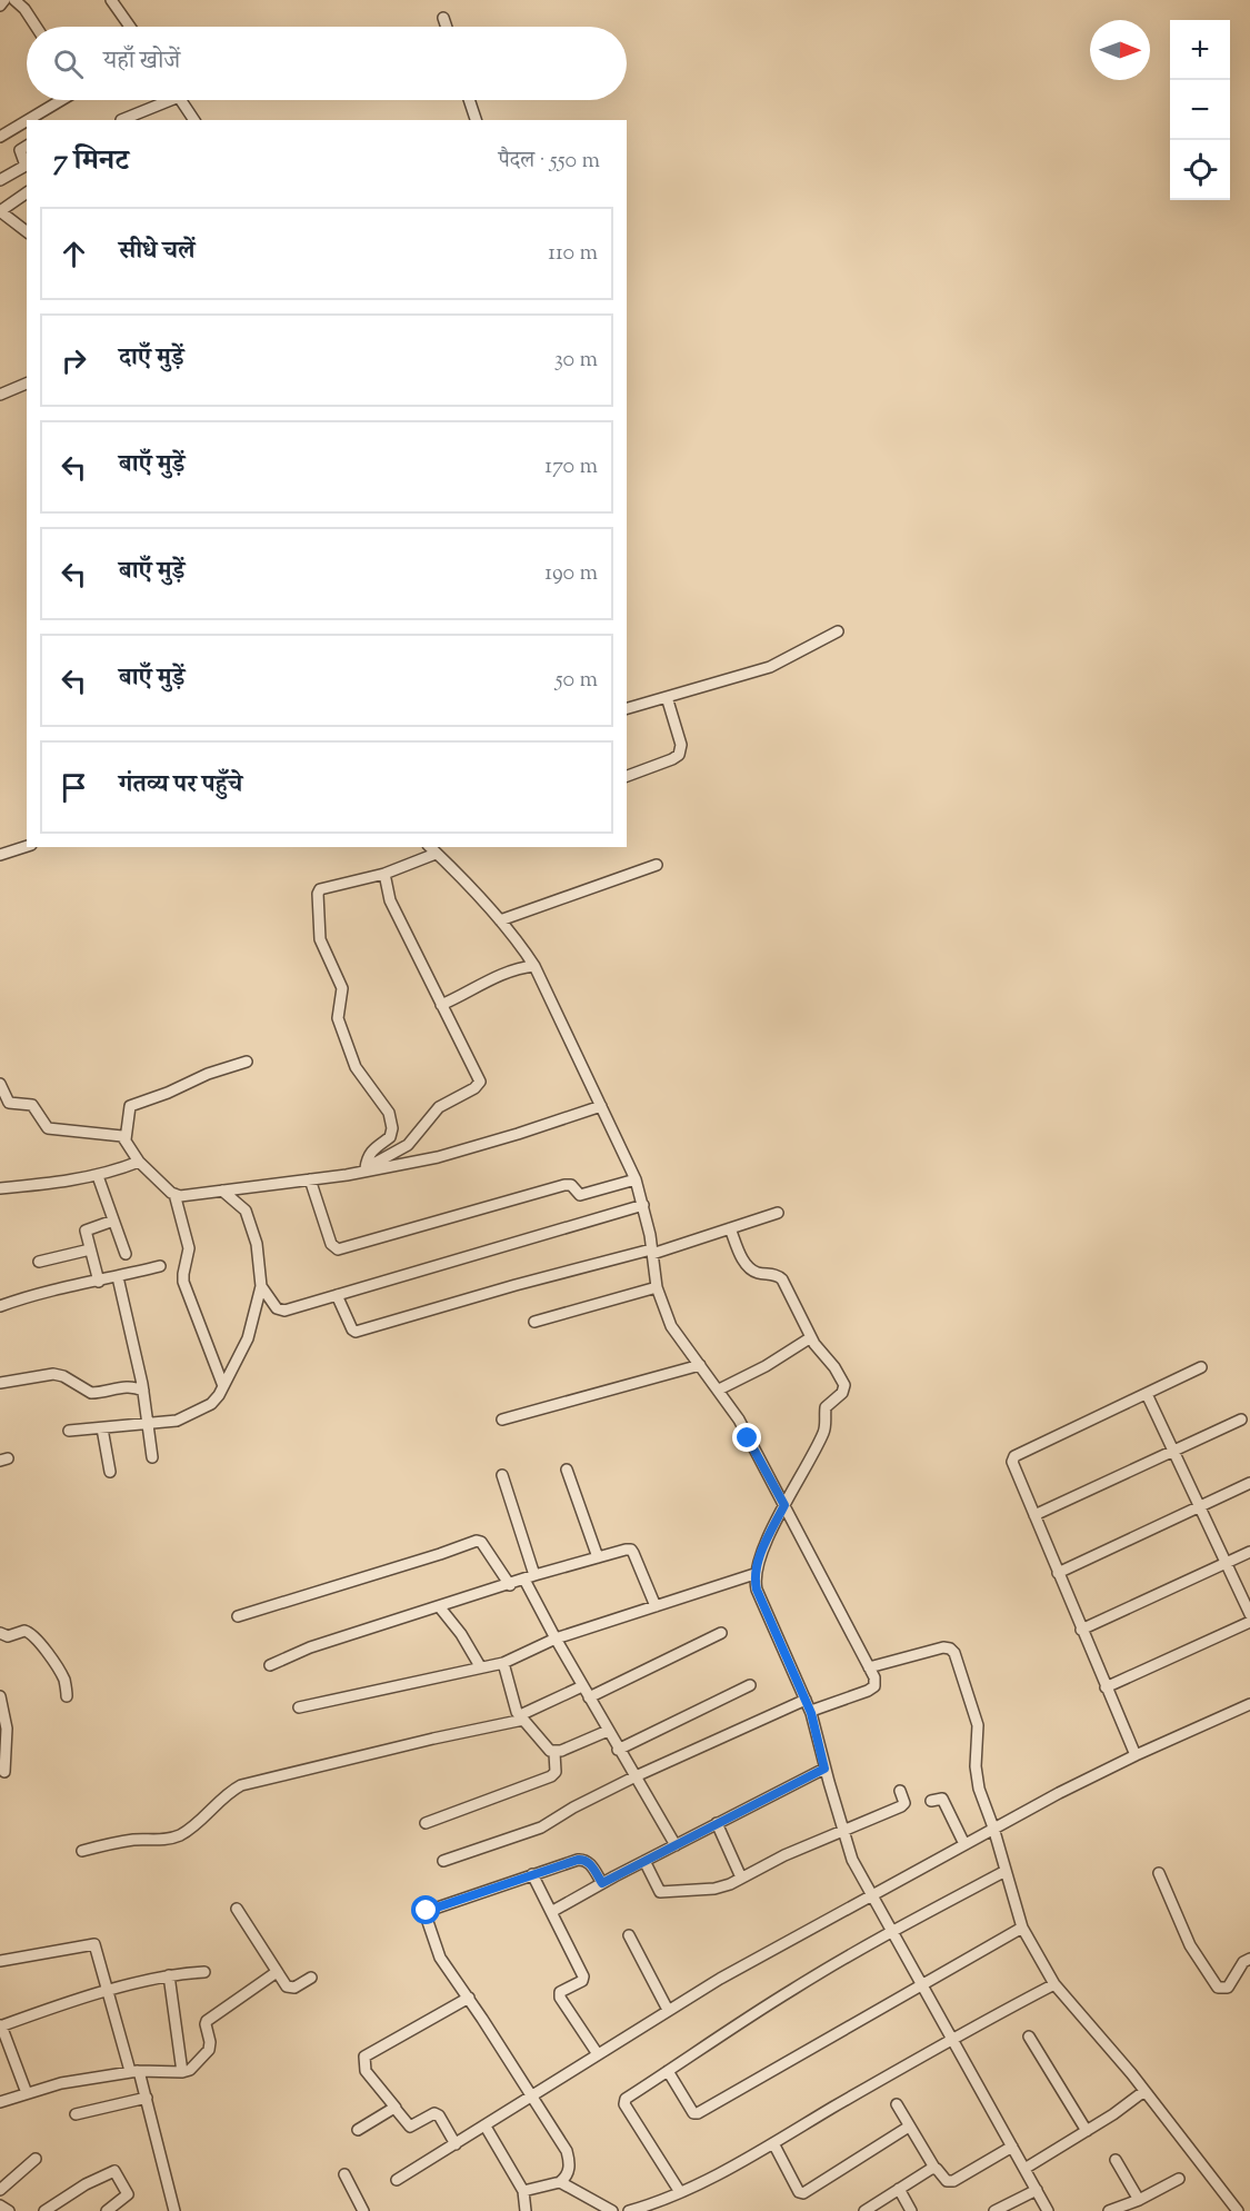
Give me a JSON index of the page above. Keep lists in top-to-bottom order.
{
  "north": "right",
  "page": {
    "map_buttons": ["+", "−"],
    "search": "यहाँ खोजें",
    "heading": ["7 मिनट", "पैदल · 550 m"],
    "list": [
      ["सीधे चलें", "110 m"],
      ["दाएँ मुड़ें", "30 m"],
      ["बाएँ मुड़ें", "170 m"],
      ["बाएँ मुड़ें", "190 m"],
      ["बाएँ मुड़ें", "50 m"],
      "गंतव्य पर पहुँचे"
    ]
  }
}
